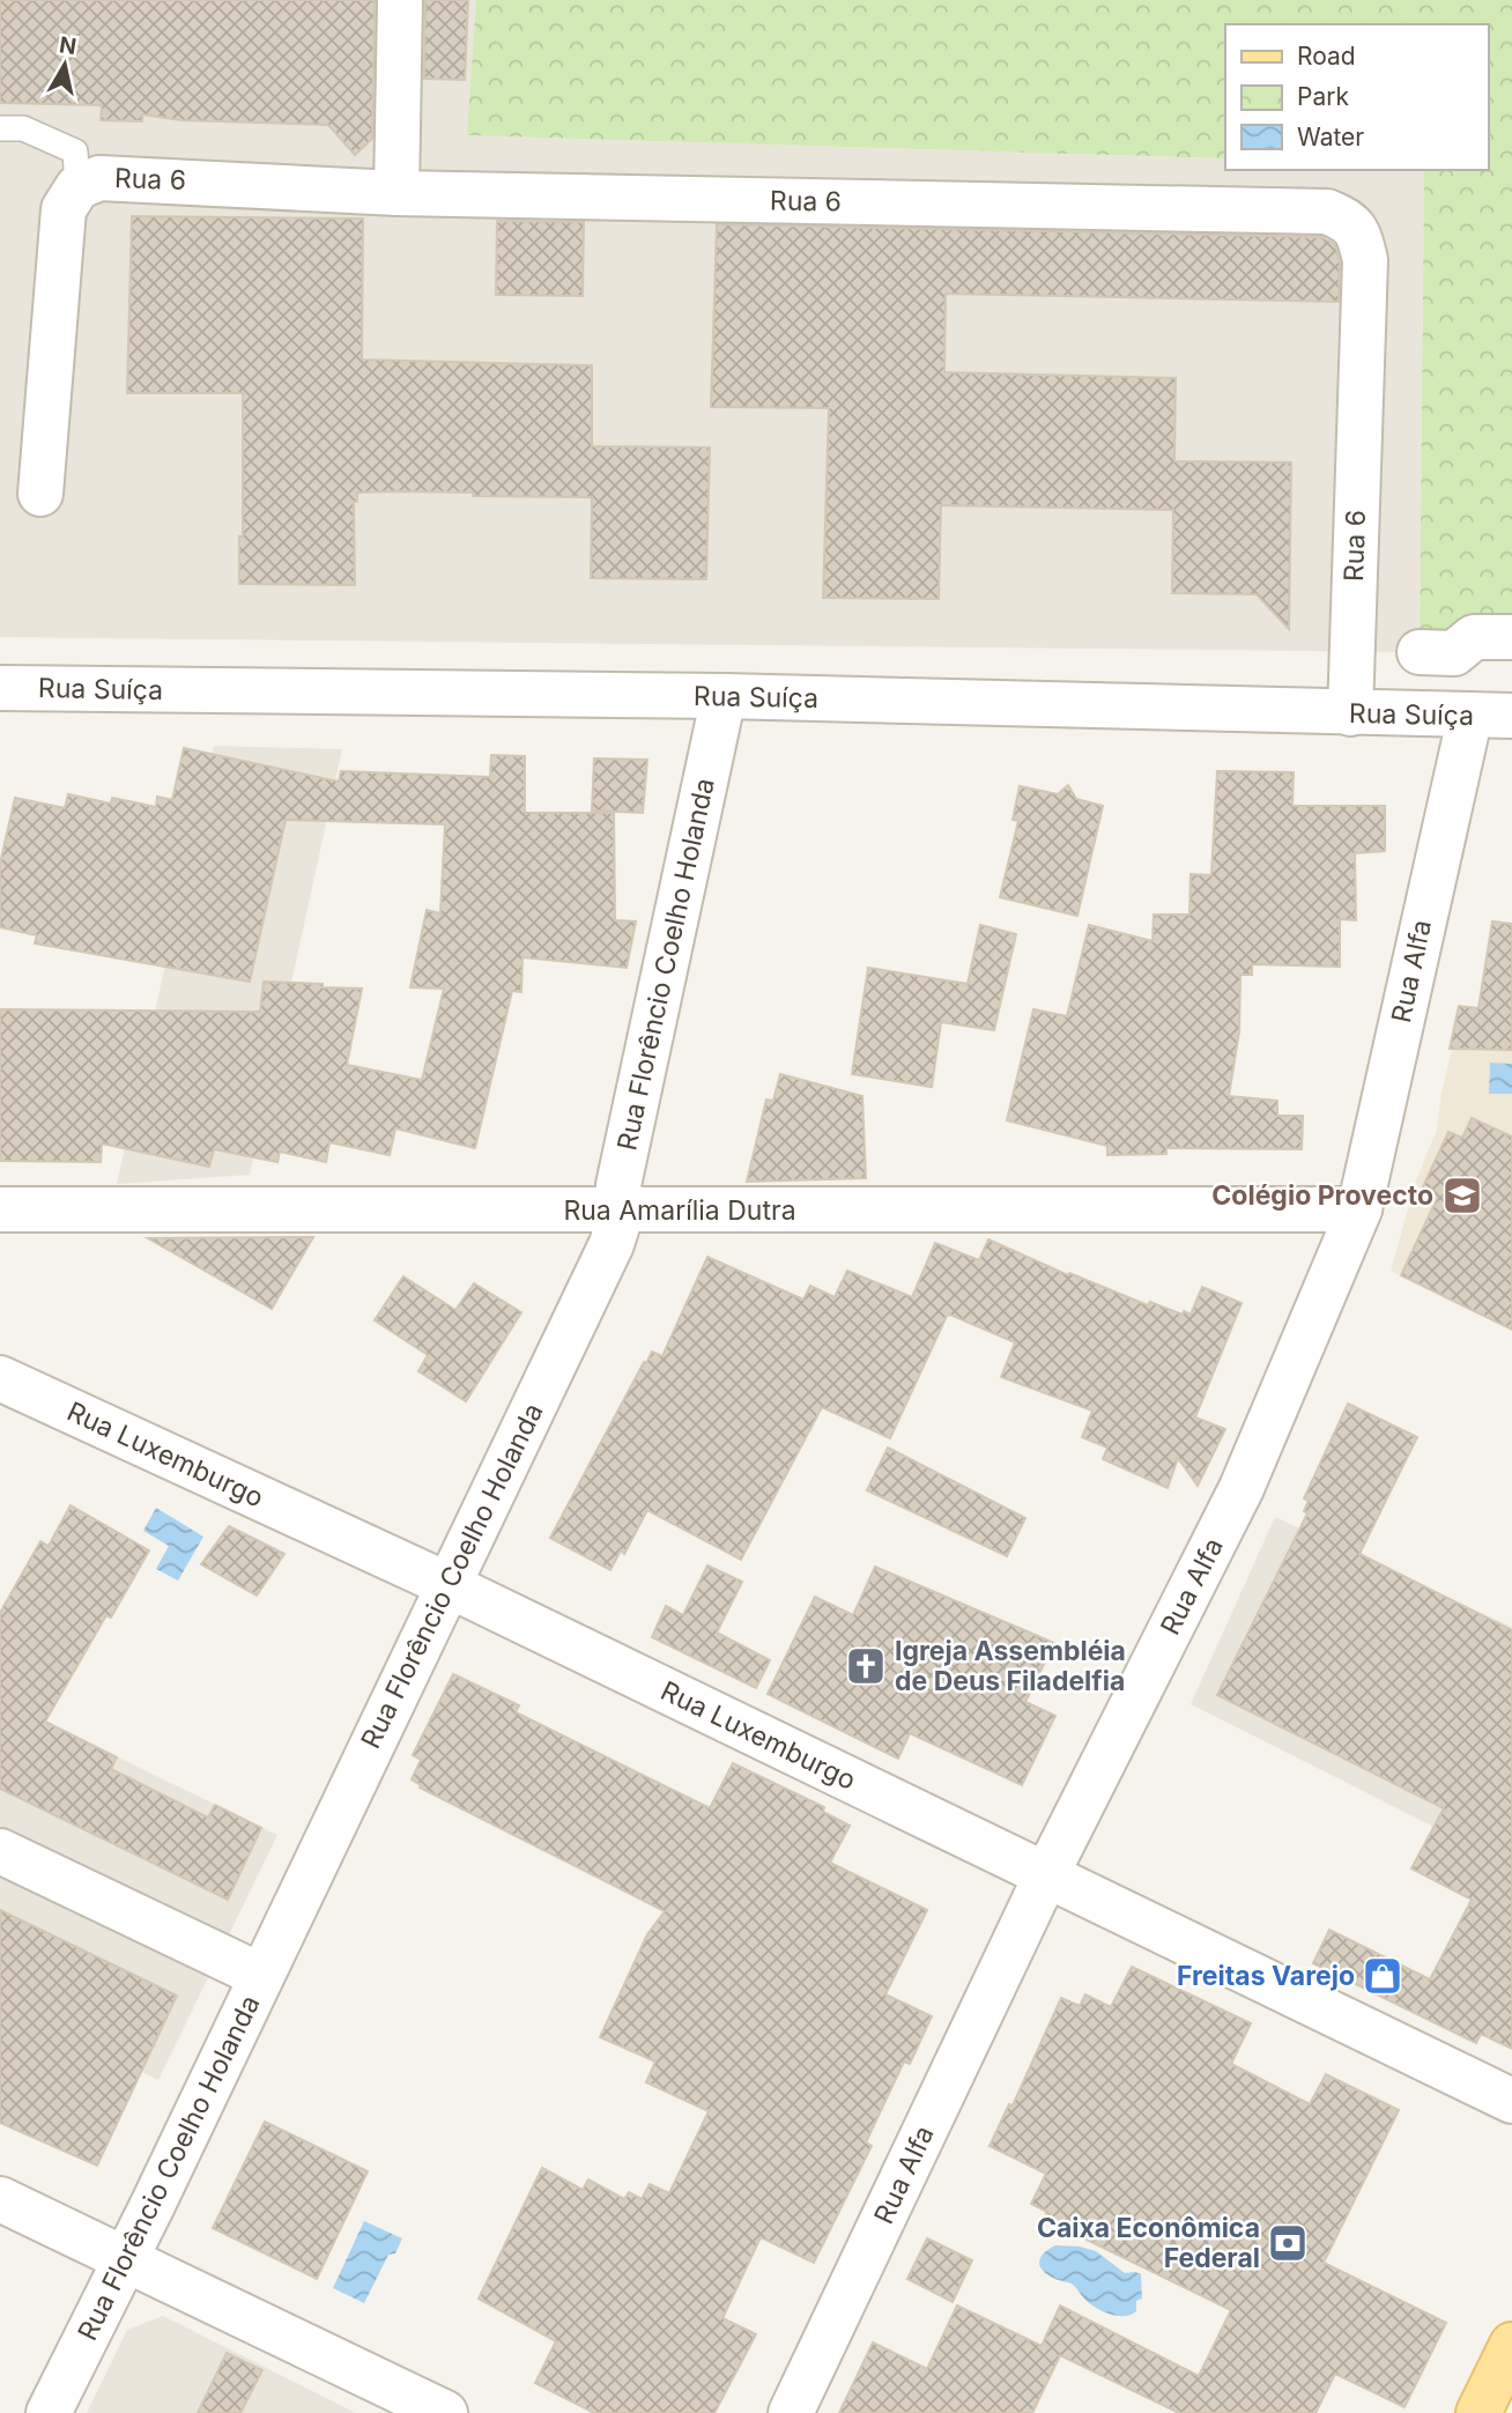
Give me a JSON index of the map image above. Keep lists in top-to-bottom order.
{
  "streets": {
    "street": [
      "Rua 6",
      "Rua Suíça",
      "Rua Florêncio Coelho Holanda",
      "Rua Alfa",
      "Rua Amarília Dutra",
      "Rua Luxemburgo"
    ]
  },
  "crossings": [
    ["Rua 6", "Rua Suíça"],
    ["Rua Suíça", "Rua Florêncio Coelho Holanda"],
    ["Rua Suíça", "Rua Alfa"],
    ["Rua Florêncio Coelho Holanda", "Rua Amarília Dutra"],
    ["Rua Florêncio Coelho Holanda", "Rua Luxemburgo"],
    ["Rua Alfa", "Rua Amarília Dutra"],
    ["Rua Alfa", "Rua Luxemburgo"]
  ],
  "places": {
    "school or university": ["Colégio Provecto"],
    "church": ["Igreja Assembléia de Deus Filadelfia"],
    "shop": ["Freitas Varejo"],
    "bank": ["Caixa Econômica Federal"]
  },
  "legend": ["Road", "Park", "Water"],
  "north": "top"
}
